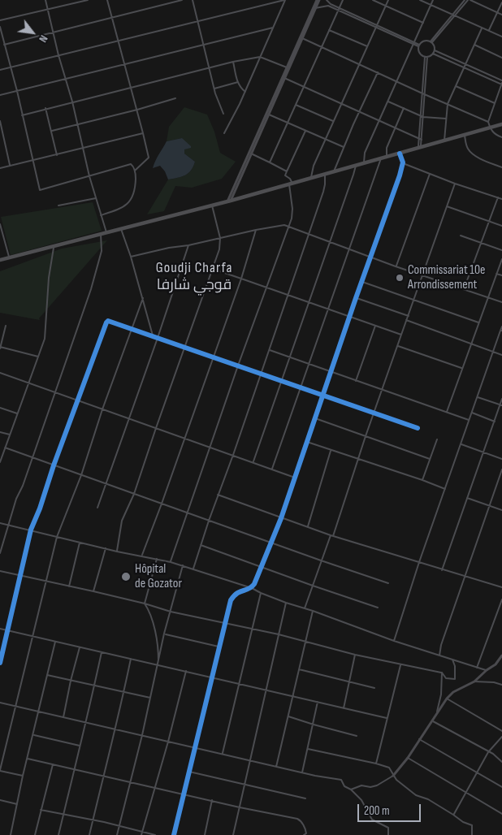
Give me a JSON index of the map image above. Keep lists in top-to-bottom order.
{
  "districts": ["Goudji Charfa قوجي شارفا"],
  "places": ["Commissariat 10e Arrondissement", "Hôpital de Gozator"],
  "scale_bar": "200 m",
  "north": "bottom right"
}
